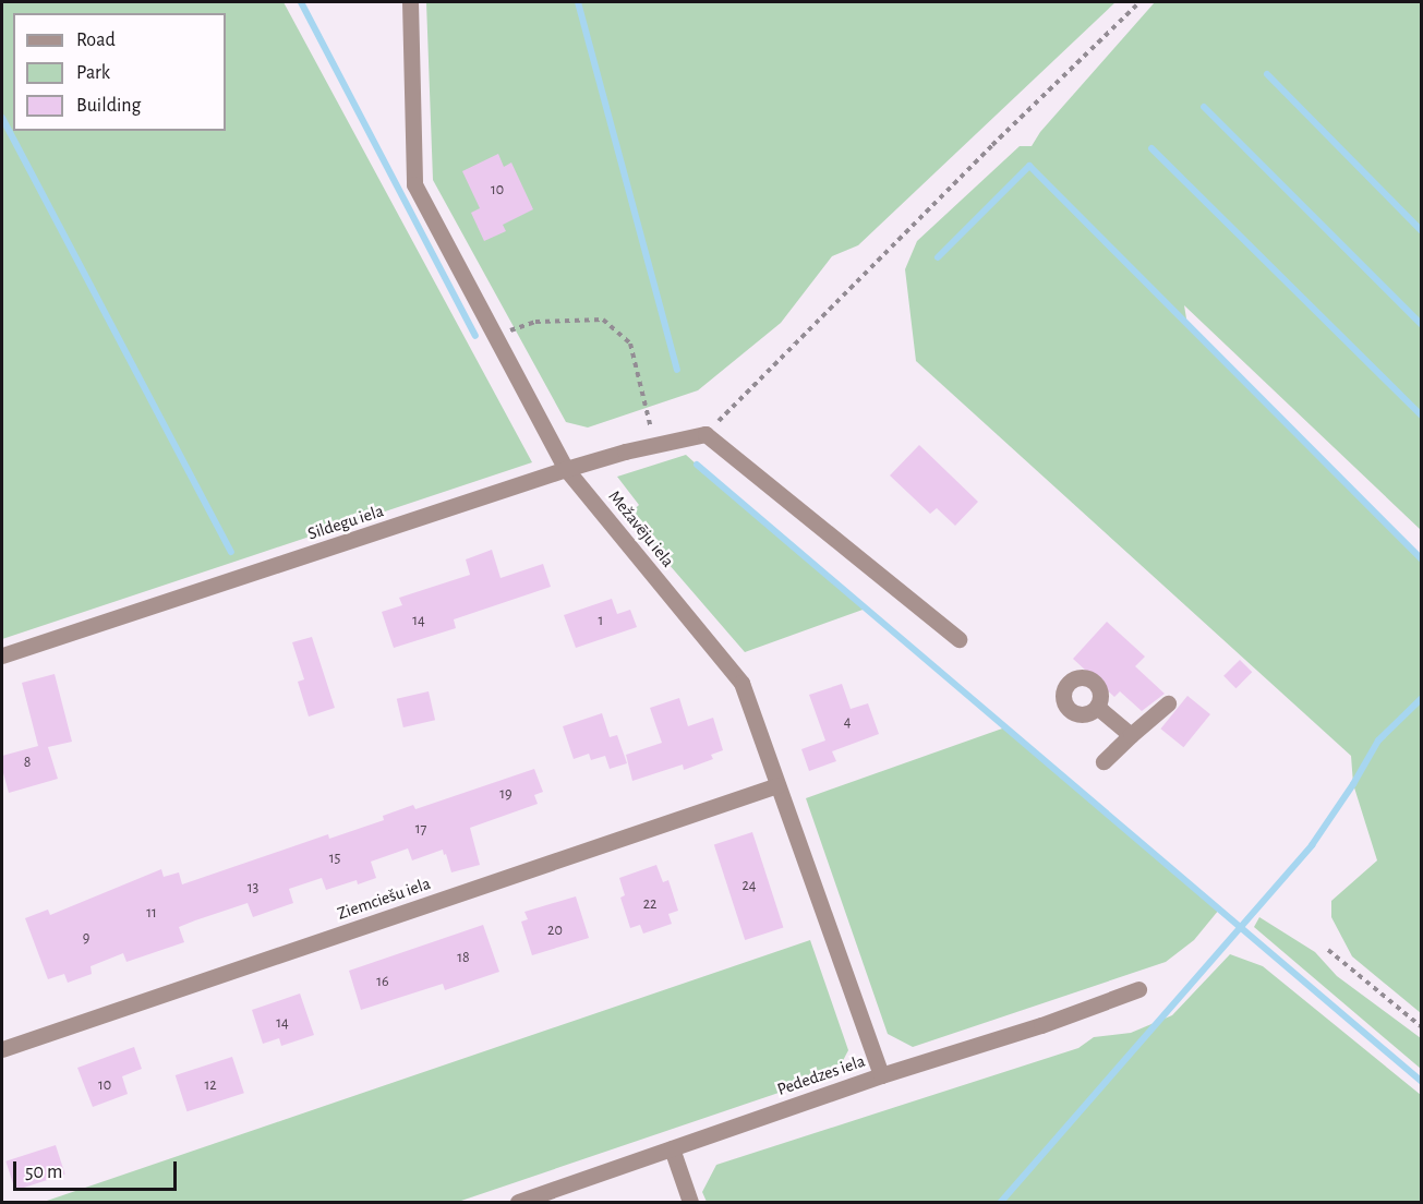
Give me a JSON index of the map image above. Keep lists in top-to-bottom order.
{
  "streets": {
    "street": [
      "Sildegu iela",
      "Mežavēju iela",
      "Ziemciešu iela",
      "Pededzes iela"
    ]
  },
  "crossings": [
    ["Sildegu iela", "Mežavēju iela"],
    ["Mežavēju iela", "Ziemciešu iela"],
    ["Mežavēju iela", "Pededzes iela"]
  ],
  "house_numbers": [
    "10",
    "14",
    "1",
    "4",
    "8",
    "19",
    "17",
    "15",
    "24",
    "13",
    "22",
    "11",
    "20",
    "9",
    "18",
    "16",
    "14",
    "10",
    "12"
  ],
  "legend": ["Road", "Park", "Building"],
  "scale_bar": "50 m"
}
